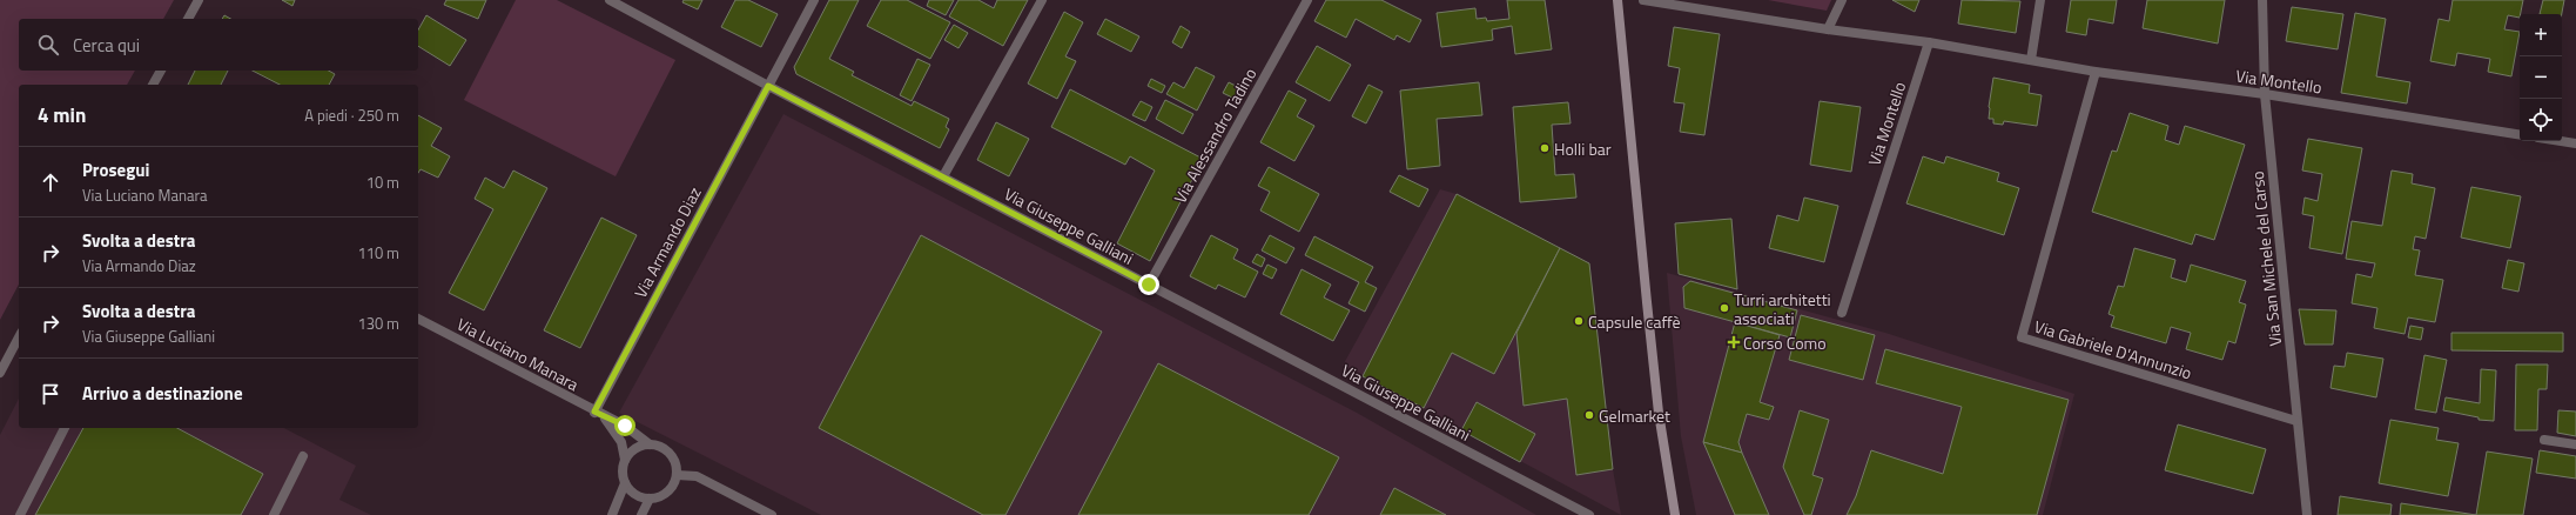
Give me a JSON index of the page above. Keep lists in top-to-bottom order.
{
  "streets": {
    "street": [
      "Via Montello",
      "Via Alessandro Tadino",
      "Via Giuseppe Galliani",
      "Via Armando Diaz",
      "Via San Michele del Carso",
      "Via Gabriele D'Annunzio",
      "Via Luciano Manara"
    ]
  },
  "crossings": [
    ["Via Montello", "Via San Michele del Carso"],
    ["Via Montello", "Via Gabriele D'Annunzio"],
    ["Via Alessandro Tadino", "Via Giuseppe Galliani"],
    ["Via Giuseppe Galliani", "Via Armando Diaz"],
    ["Via Armando Diaz", "Via Luciano Manara"],
    ["Via San Michele del Carso", "Via Gabriele D'Annunzio"]
  ],
  "places": {
    "other": [
      "Holli bar",
      "Turri architetti associati",
      "Capsule caffè",
      "Gelmarket"
    ],
    "health": ["Corso Como"]
  },
  "page": {
    "map_buttons": ["+", "−"],
    "search": "Cerca qui",
    "heading": ["4 min", "A piedi · 250 m"],
    "list": [
      ["Prosegui", "Via Luciano Manara", "10 m"],
      ["Svolta a destra", "Via Armando Diaz", "110 m"],
      ["Svolta a destra", "Via Giuseppe Galliani", "130 m"],
      "Arrivo a destinazione"
    ]
  }
}
